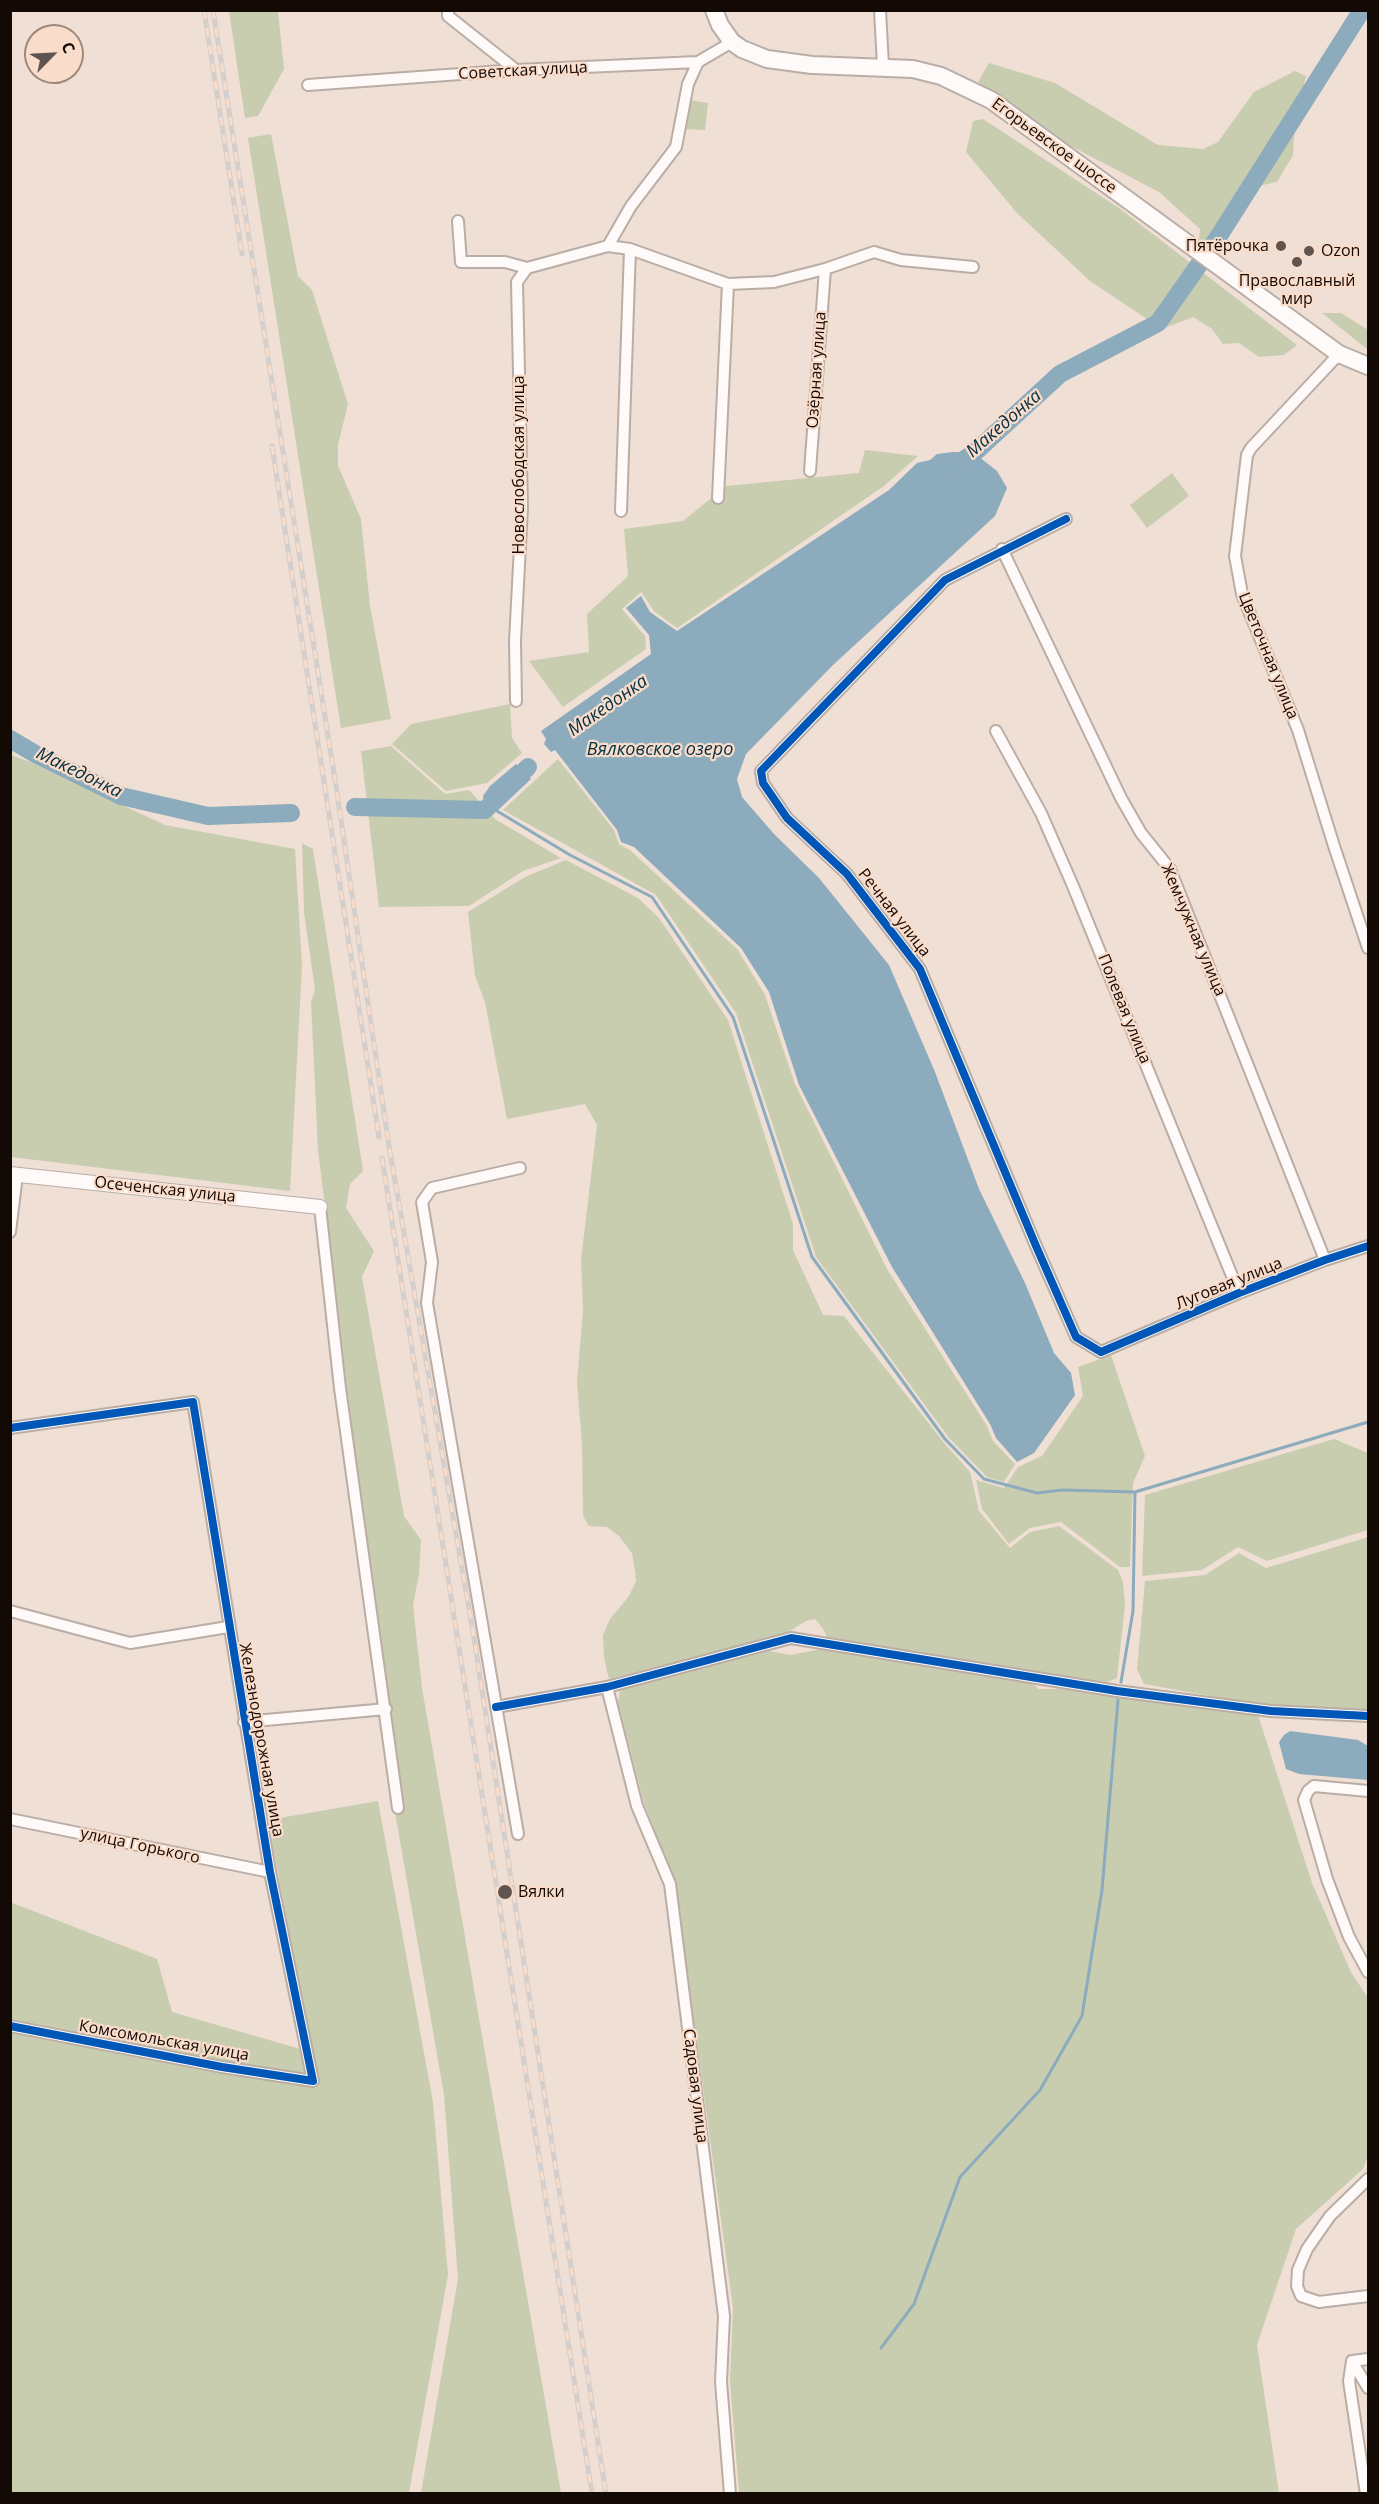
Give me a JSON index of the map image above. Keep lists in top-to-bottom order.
{
  "streets": {
    "main road": ["Егорьевское шоссе"],
    "street": [
      "Советская улица",
      "Озёрная улица",
      "Новослободская улица",
      "Цветочная улица",
      "Речная улица",
      "Жемчужная улица",
      "Полевая улица",
      "Осеченская улица",
      "Луговая улица",
      "Железнодорожная улица",
      "улица Горького",
      "Комсомольская улица",
      "Садовая улица"
    ]
  },
  "crossings": [
    ["Советская улица", "Егорьевское шоссе"],
    ["Егорьевское шоссе", "Цветочная улица"],
    ["Речная улица", "Жемчужная улица"],
    ["Речная улица", "Луговая улица"],
    ["Жемчужная улица", "Луговая улица"],
    ["Полевая улица", "Луговая улица"],
    ["Железнодорожная улица", "улица Горького"],
    ["Железнодорожная улица", "Комсомольская улица"]
  ],
  "water": ["Македонка", "Вялковское озеро"],
  "places": [
    "Пятёрочка",
    "Ozon",
    "Православный мир",
    "Вялки"
  ],
  "north": "top right"
}
